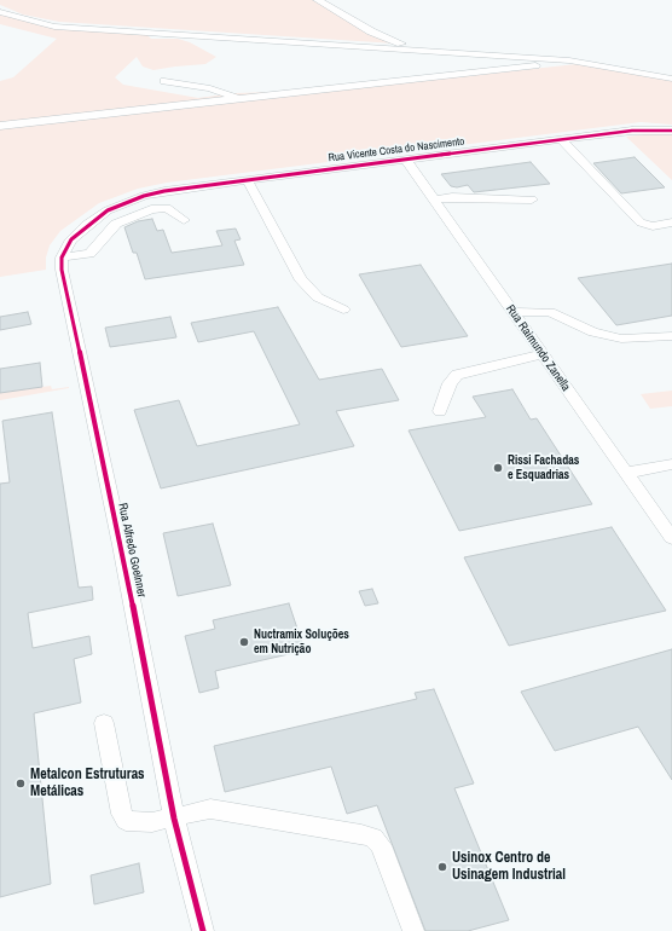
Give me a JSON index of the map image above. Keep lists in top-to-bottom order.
{
  "streets": {
    "street": ["Rua Vicente Costa do Nascimento", "Rua Raimundo Zanella", "Rua Alfredo Goelnner"]
  },
  "crossings": [
    ["Rua Vicente Costa do Nascimento", "Rua Raimundo Zanella"],
    ["Rua Vicente Costa do Nascimento", "Rua Alfredo Goelnner"]
  ],
  "places": [
    "Rissi Fachadas e Esquadrias",
    "Nuctramix Soluções em Nutrição",
    "Metalcon Estruturas Metálicas",
    "Usinox Centro de Usinagem Industrial"
  ]
}
